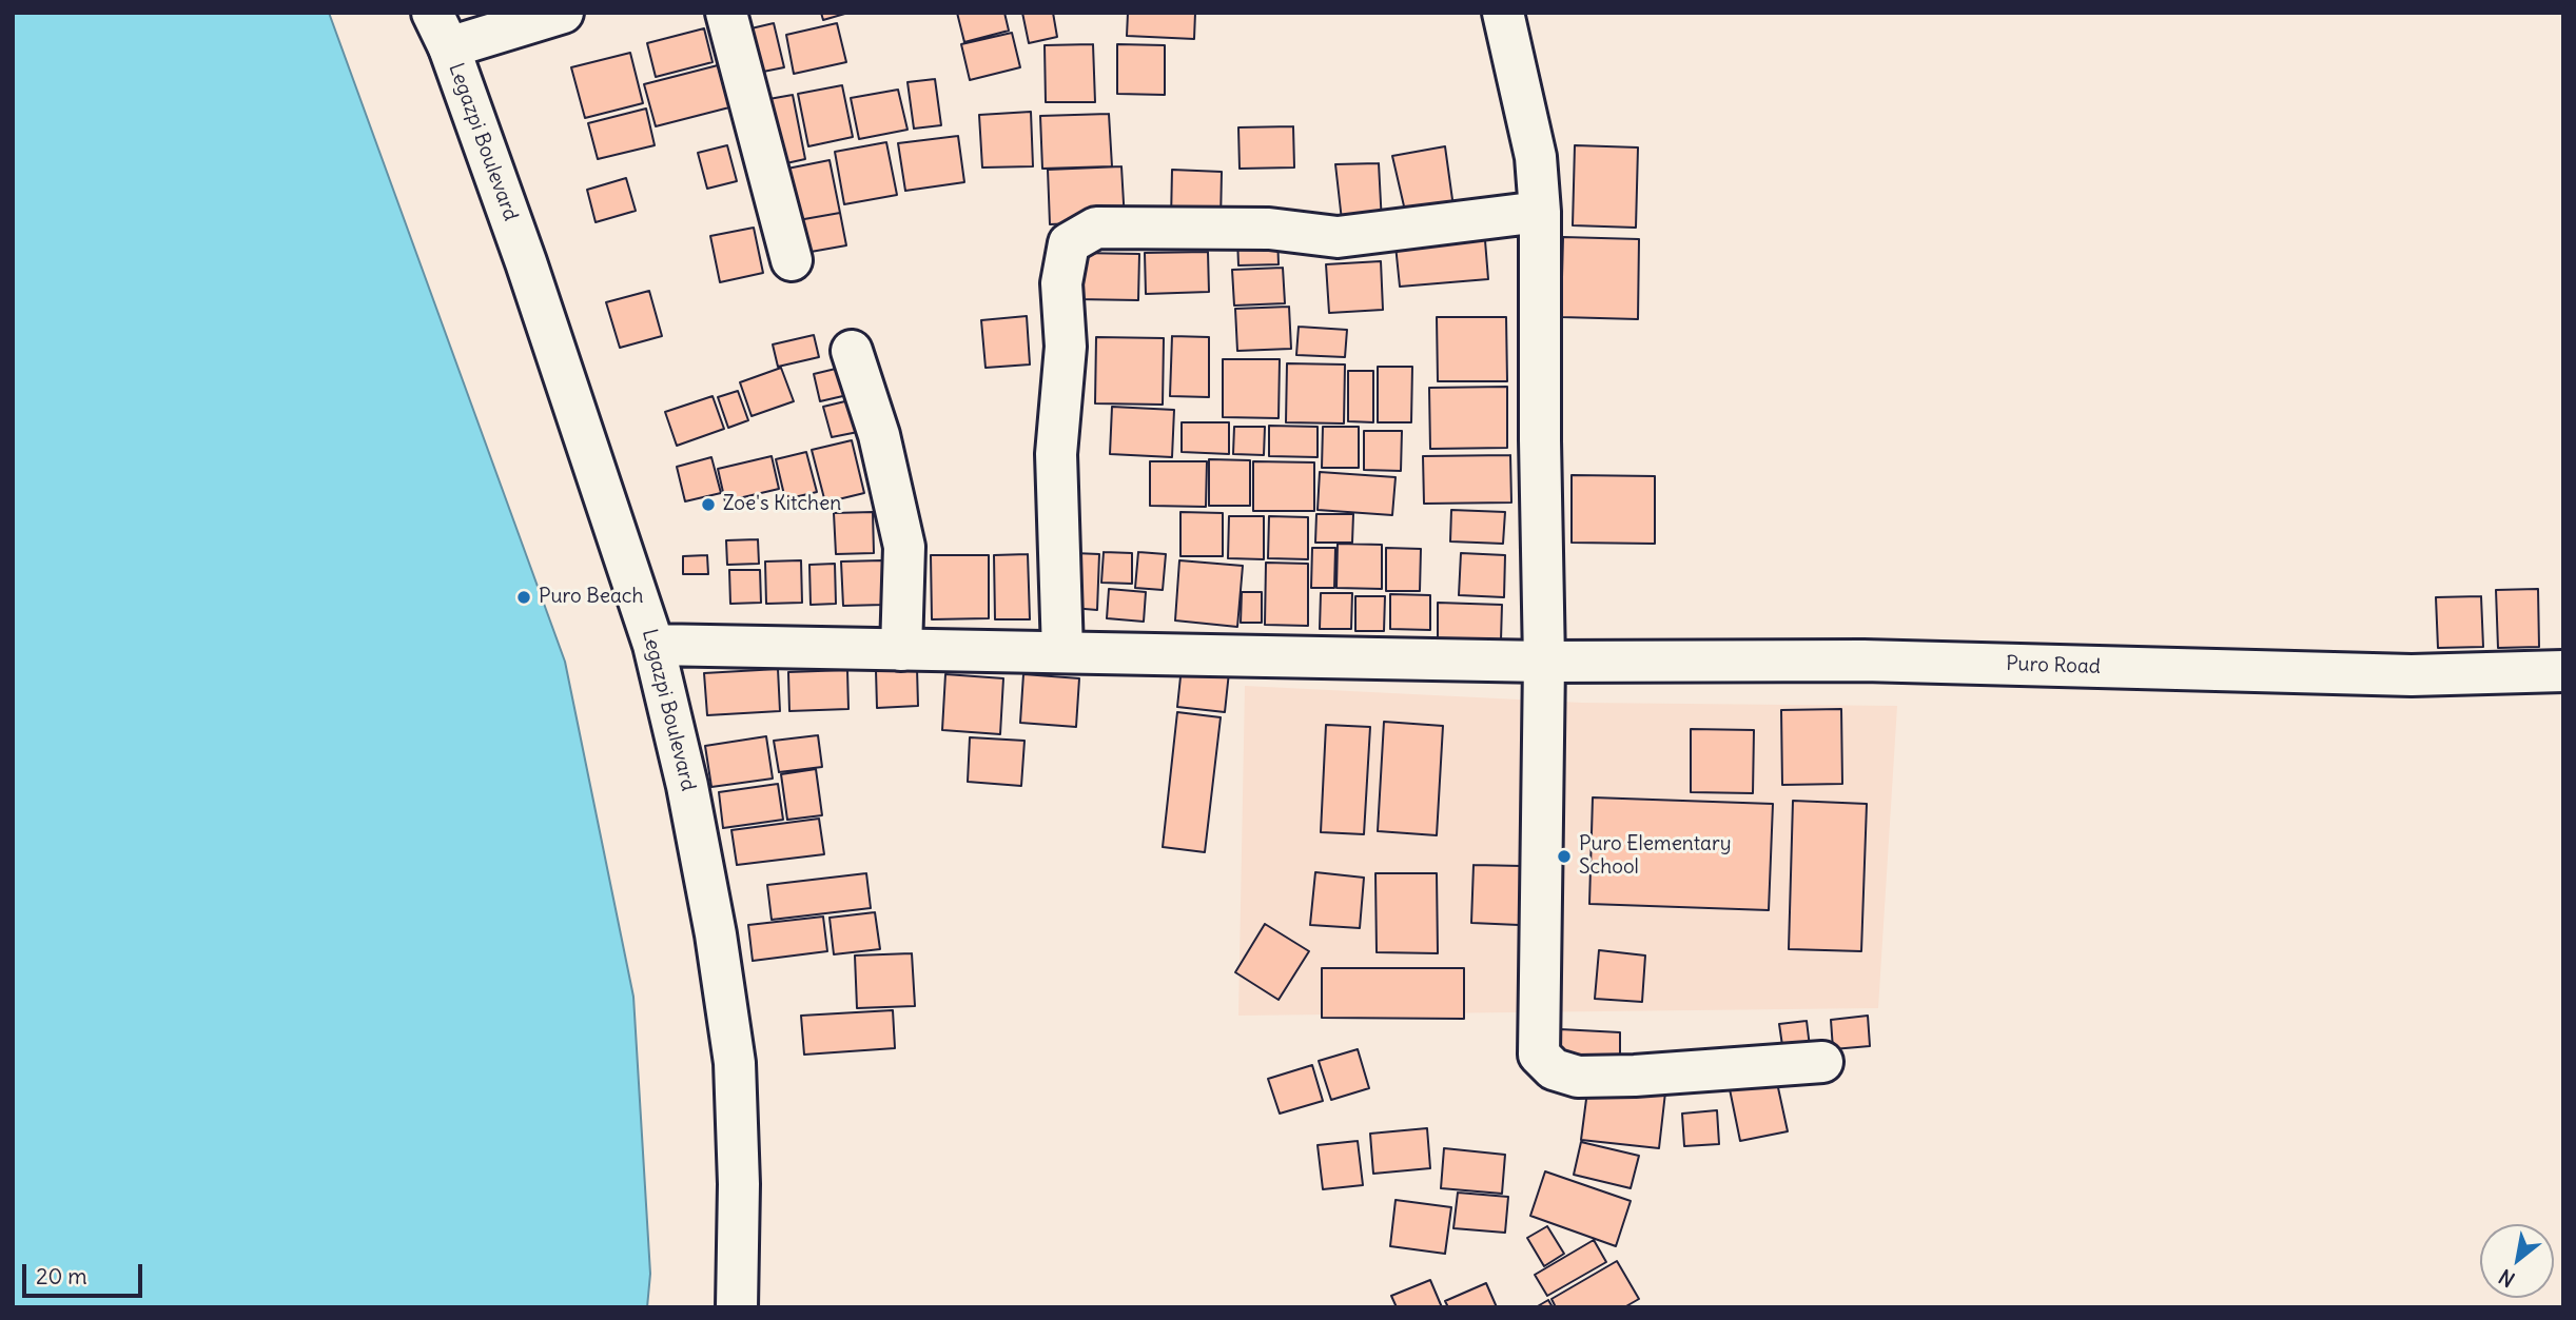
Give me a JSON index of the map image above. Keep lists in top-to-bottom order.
{
  "streets": {
    "street": ["Legazpi Boulevard", "Puro Road"]
  },
  "crossings": [
    ["Legazpi Boulevard", "Puro Road"]
  ],
  "places": ["Zoe's Kitchen", "Puro Beach", "Puro Elementary School"],
  "scale_bar": "20 m",
  "north": "bottom left"
}
